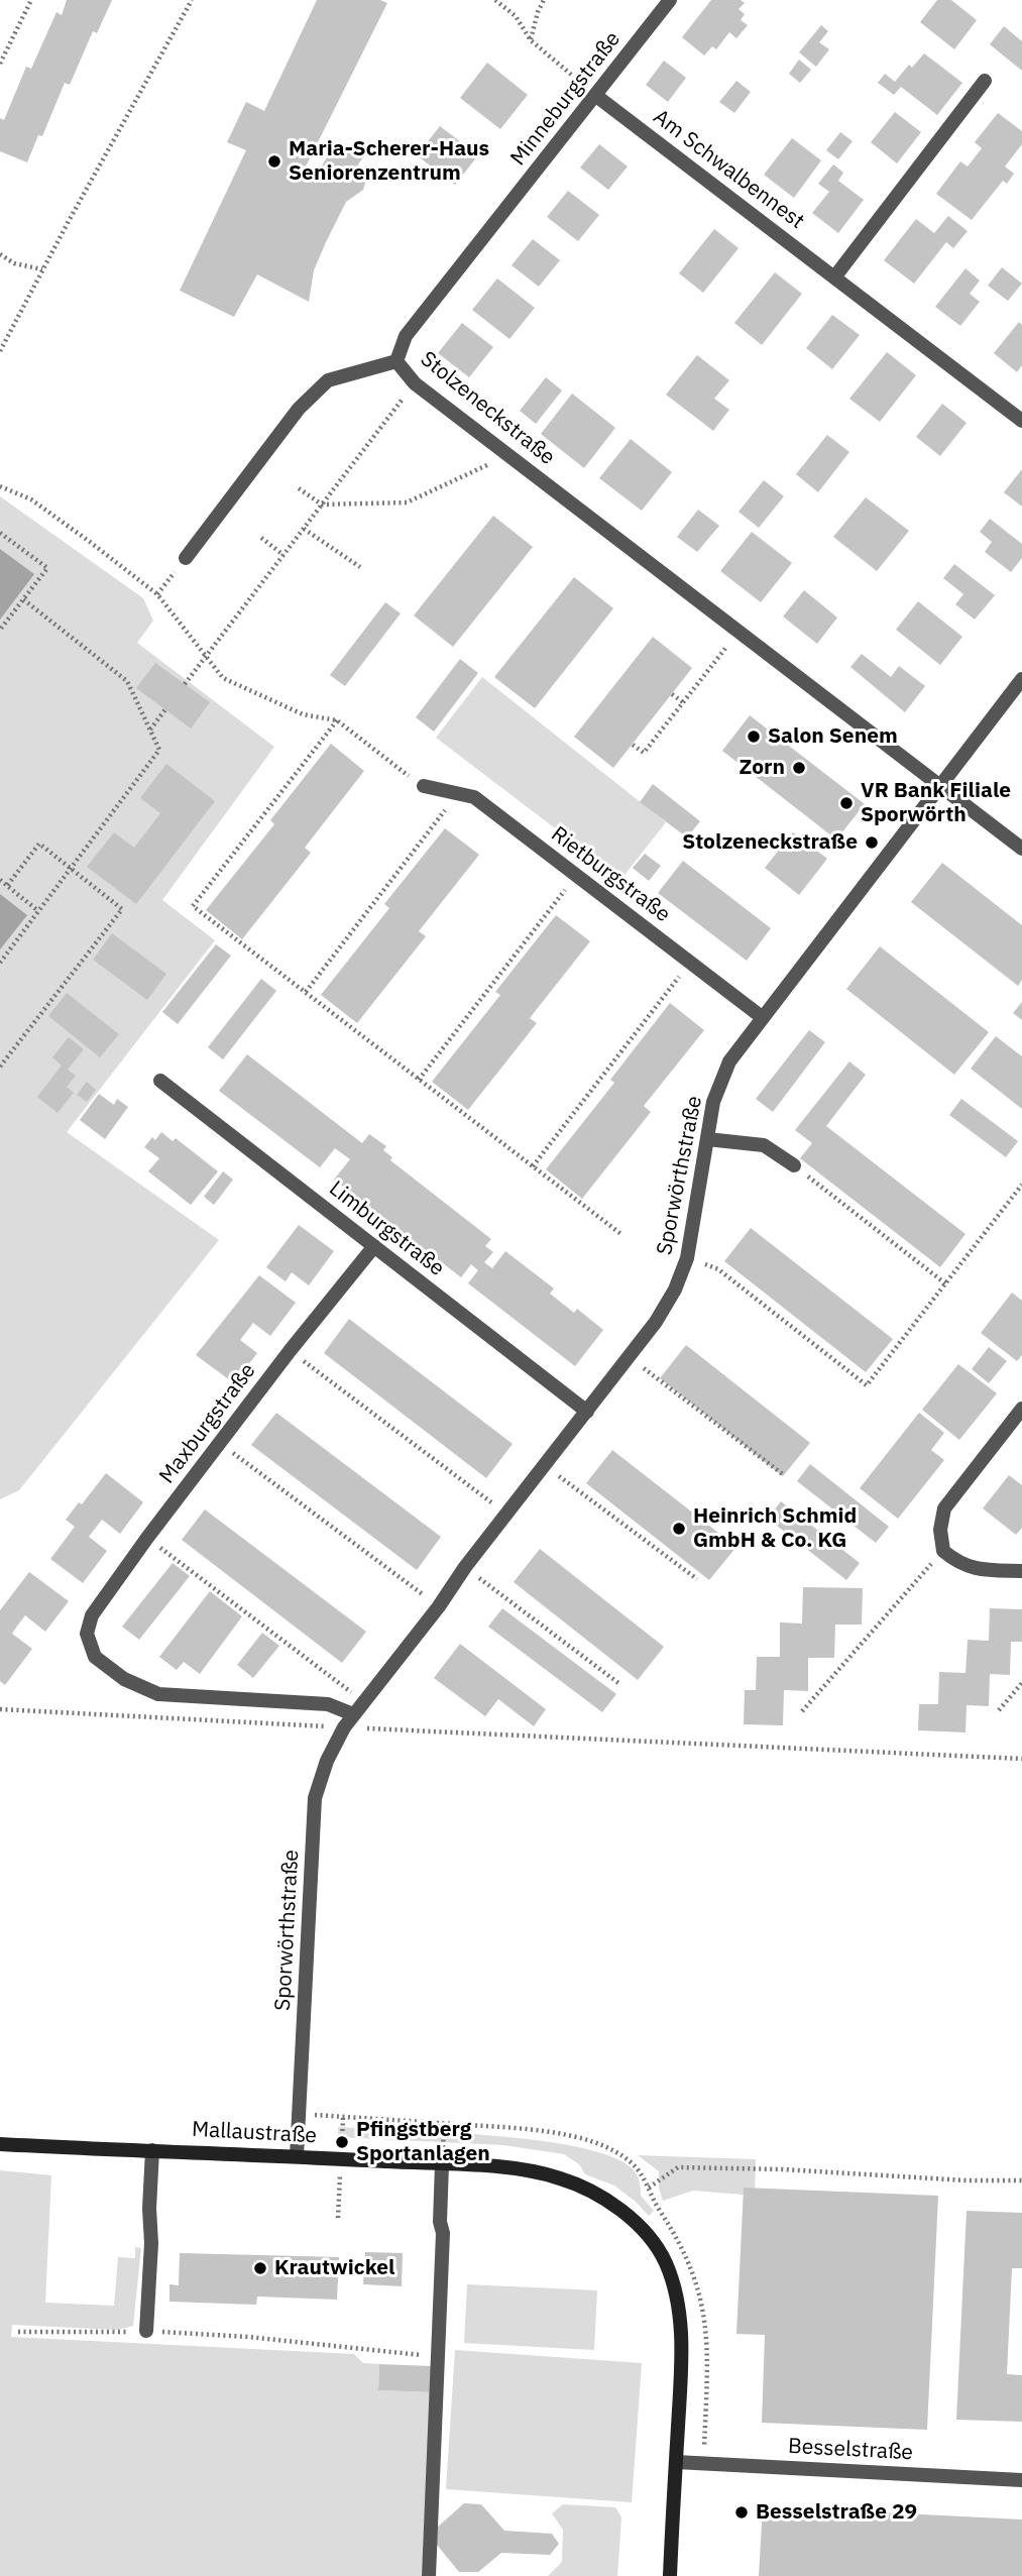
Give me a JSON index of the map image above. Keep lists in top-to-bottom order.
{
  "streets": {
    "street": [
      "Minneburgstraße",
      "Am Schwalbennest",
      "Stolzeneckstraße",
      "Rietburgstraße",
      "Sporwörthstraße",
      "Limburgstraße",
      "Maxburgstraße",
      "Mallaustraße",
      "Besselstraße"
    ]
  },
  "crossings": [
    ["Minneburgstraße", "Am Schwalbennest"],
    ["Minneburgstraße", "Stolzeneckstraße"],
    ["Stolzeneckstraße", "Sporwörthstraße"],
    ["Rietburgstraße", "Sporwörthstraße"],
    ["Sporwörthstraße", "Limburgstraße"],
    ["Sporwörthstraße", "Maxburgstraße"],
    ["Sporwörthstraße", "Mallaustraße"],
    ["Limburgstraße", "Maxburgstraße"],
    ["Mallaustraße", "Besselstraße"]
  ],
  "places": [
    "Maria-Scherer-Haus Seniorenzentrum",
    "Salon Senem",
    "Zorn",
    "VR Bank Filiale Sporwörth",
    "Stolzeneckstraße",
    "Heinrich Schmid GmbH & Co. KG",
    "Pfingstberg Sportanlagen",
    "Krautwickel",
    "Besselstraße 29"
  ]
}
